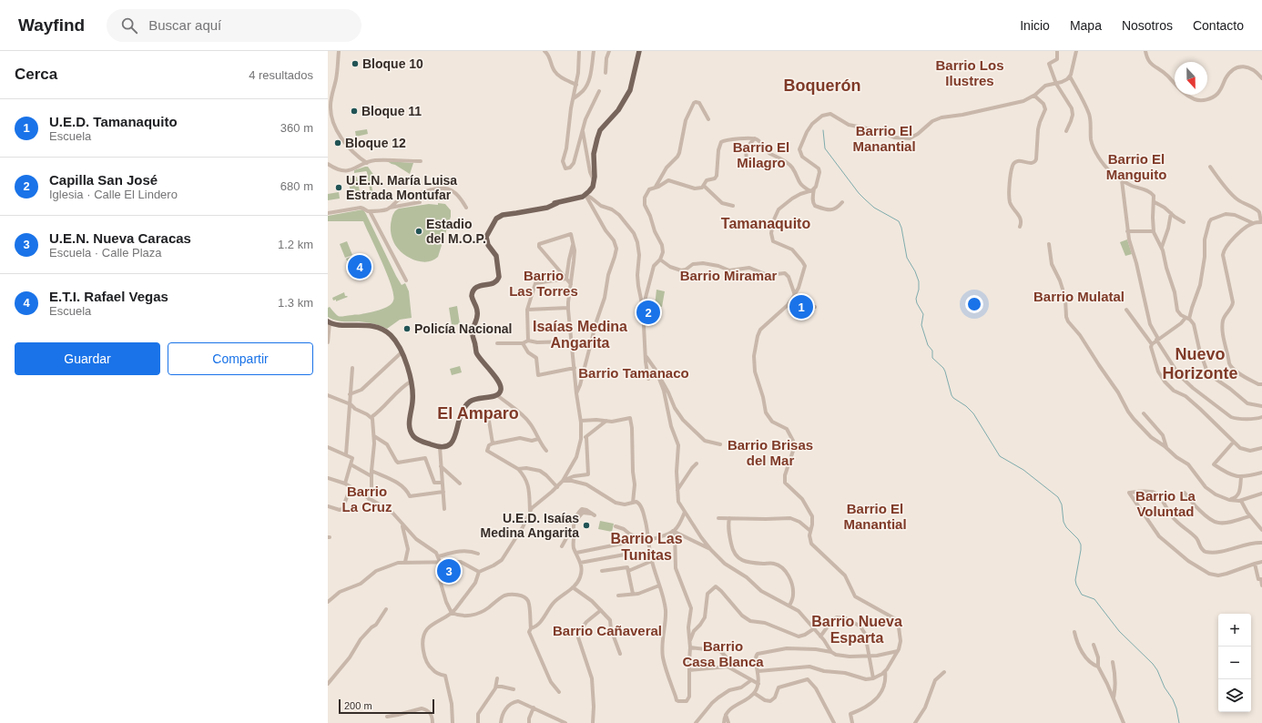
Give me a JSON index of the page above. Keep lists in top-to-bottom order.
{
  "districts": [
    "Barrio Los Ilustres",
    "Boquerón",
    "Barrio El Manantial",
    "Barrio El Milagro",
    "Barrio El Manguito",
    "Tamanaquito",
    "Barrio Las Torres",
    "Barrio Miramar",
    "Barrio Mulatal",
    "Isaías Medina Angarita",
    "Nuevo Horizonte",
    "Barrio Tamanaco",
    "El Amparo",
    "Barrio Brisas del Mar",
    "Barrio La Cruz",
    "Barrio La Voluntad",
    "Barrio El Manantial",
    "Barrio Las Tunitas",
    "Barrio Nueva Esparta",
    "Barrio Cañaveral",
    "Barrio Casa Blanca"
  ],
  "places": [
    "Bloque 10",
    "Bloque 11",
    "Bloque 12",
    "U.E.N. María Luisa Estrada Montufar",
    "Estadio del M.O.P.",
    "Policía Nacional",
    "U.E.D. Isaías Medina Angarita"
  ],
  "scale_bar": "200 m",
  "north": "bottom",
  "page": {
    "header": "Wayfind",
    "search": "Buscar aquí",
    "nav": [
      "Inicio",
      "Mapa",
      "Nosotros",
      "Contacto"
    ],
    "heading": ["Cerca", "4 resultados"],
    "list": [
      {
        "mark": "1",
        "name": "U.E.D. Tamanaquito",
        "note": "Escuela",
        "value": "360 m"
      },
      {
        "mark": "2",
        "name": "Capilla San José",
        "note": "Iglesia · Calle El Lindero",
        "value": "680 m"
      },
      {
        "mark": "3",
        "name": "U.E.N. Nueva Caracas",
        "note": "Escuela · Calle Plaza",
        "value": "1.2 km"
      },
      {
        "mark": "4",
        "name": "E.T.I. Rafael Vegas",
        "note": "Escuela",
        "value": "1.3 km"
      }
    ],
    "pins": [
      "4",
      "1",
      "2",
      "3"
    ],
    "buttons": ["Guardar", "Compartir"],
    "map_buttons": ["+", "−"],
    "scale": "200 m"
  }
}
